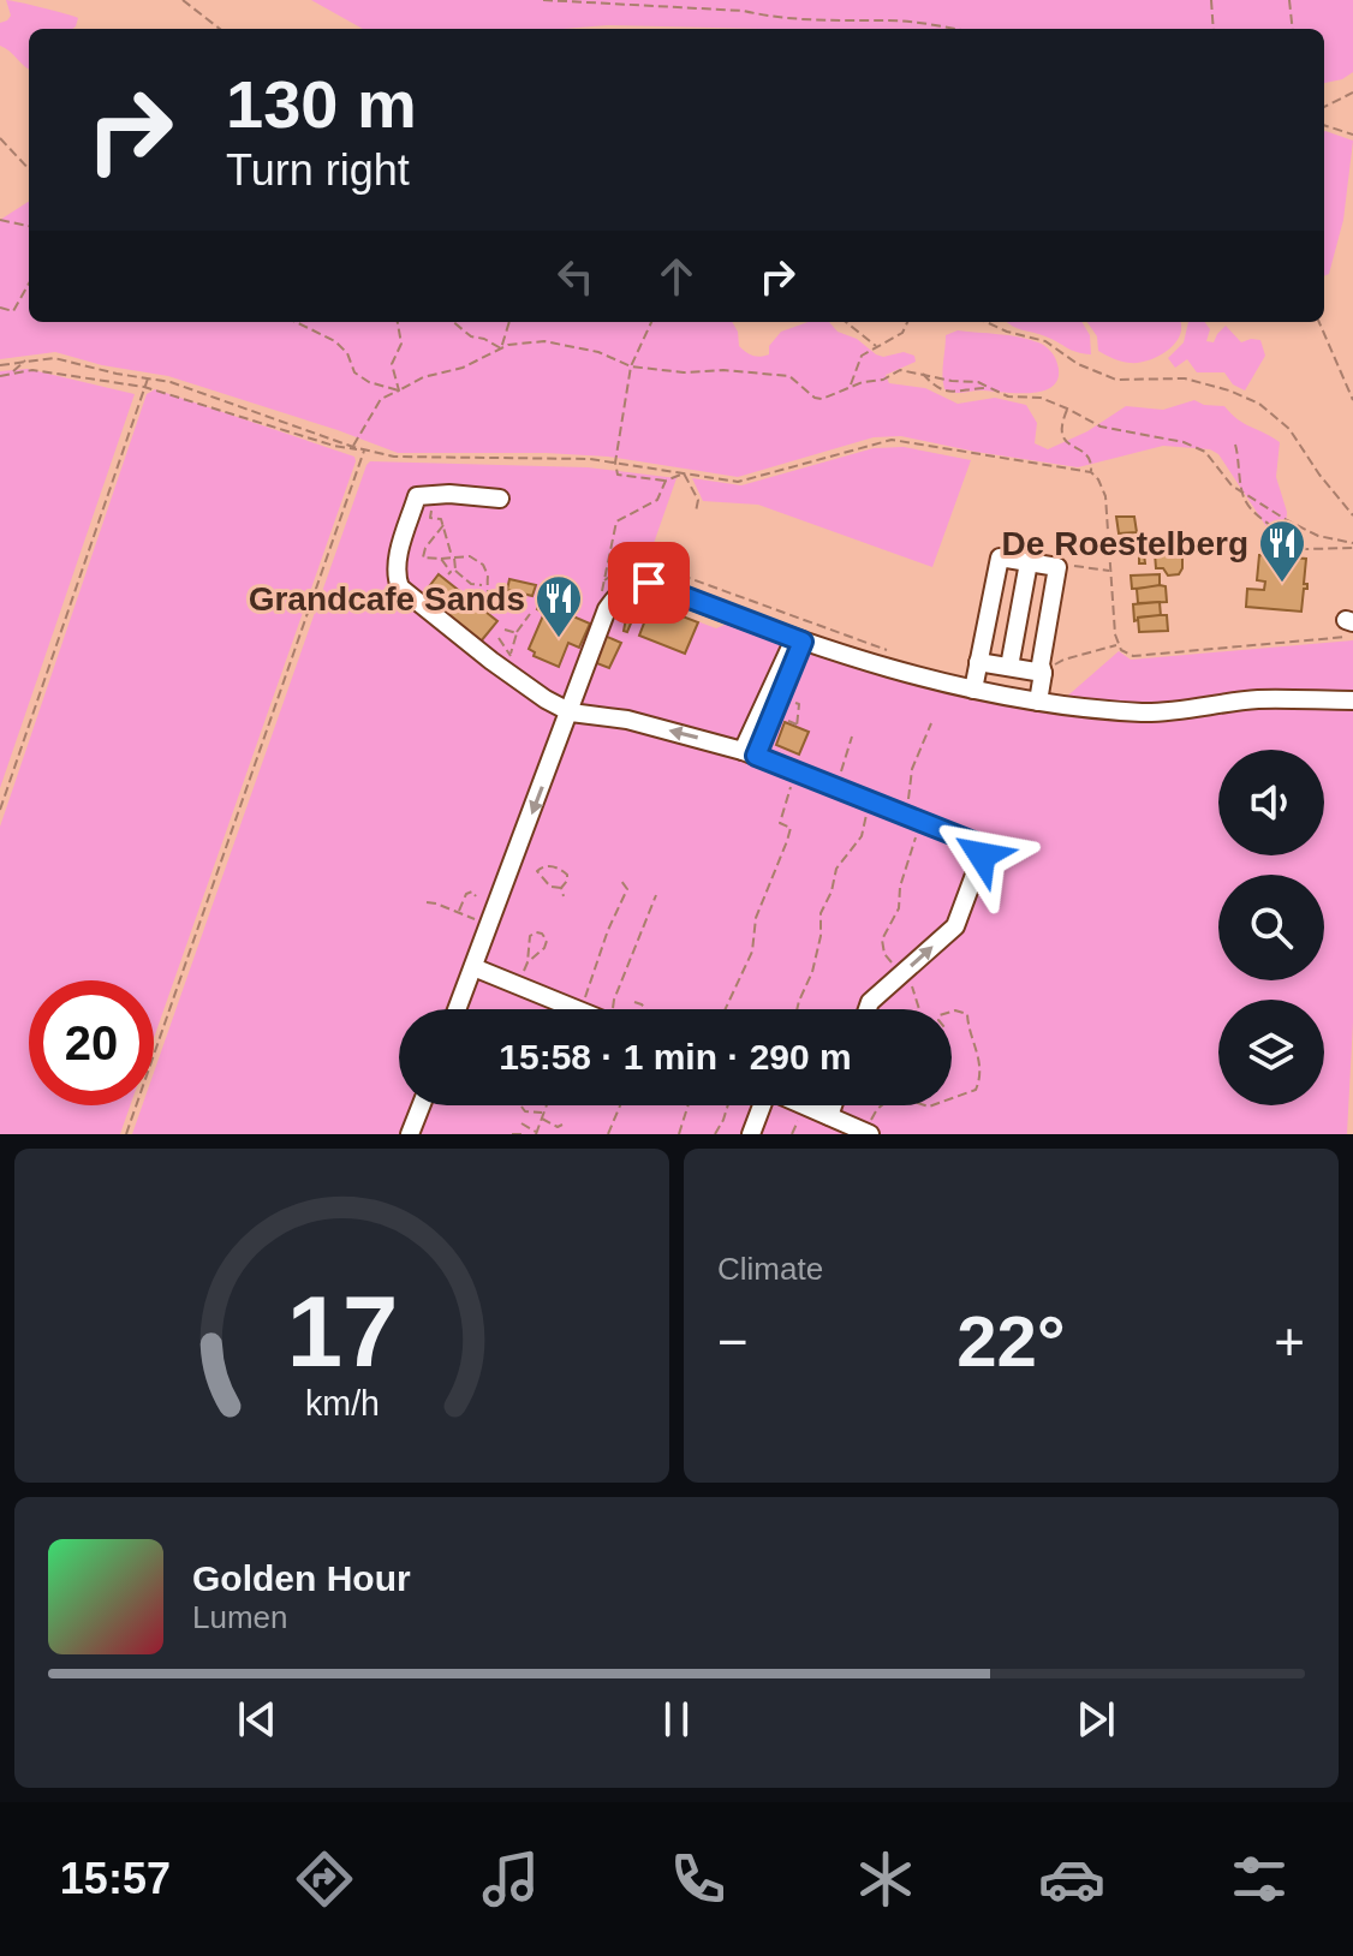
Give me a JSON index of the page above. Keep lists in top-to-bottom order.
{
  "places": {
    "restaurant": ["De Roestelberg", "Grandcafe Sands"]
  },
  "page": {
    "turn": ["130 m", "Turn right"],
    "limit": "20",
    "trip": "15:58 · 1 min · 290 m",
    "tile": "Climate",
    "heat": ["−", "22°", "+"],
    "song": ["Golden Hour", "Lumen"],
    "tabs": "15:57",
    "gauge": ["17", "km/h"]
  }
}
